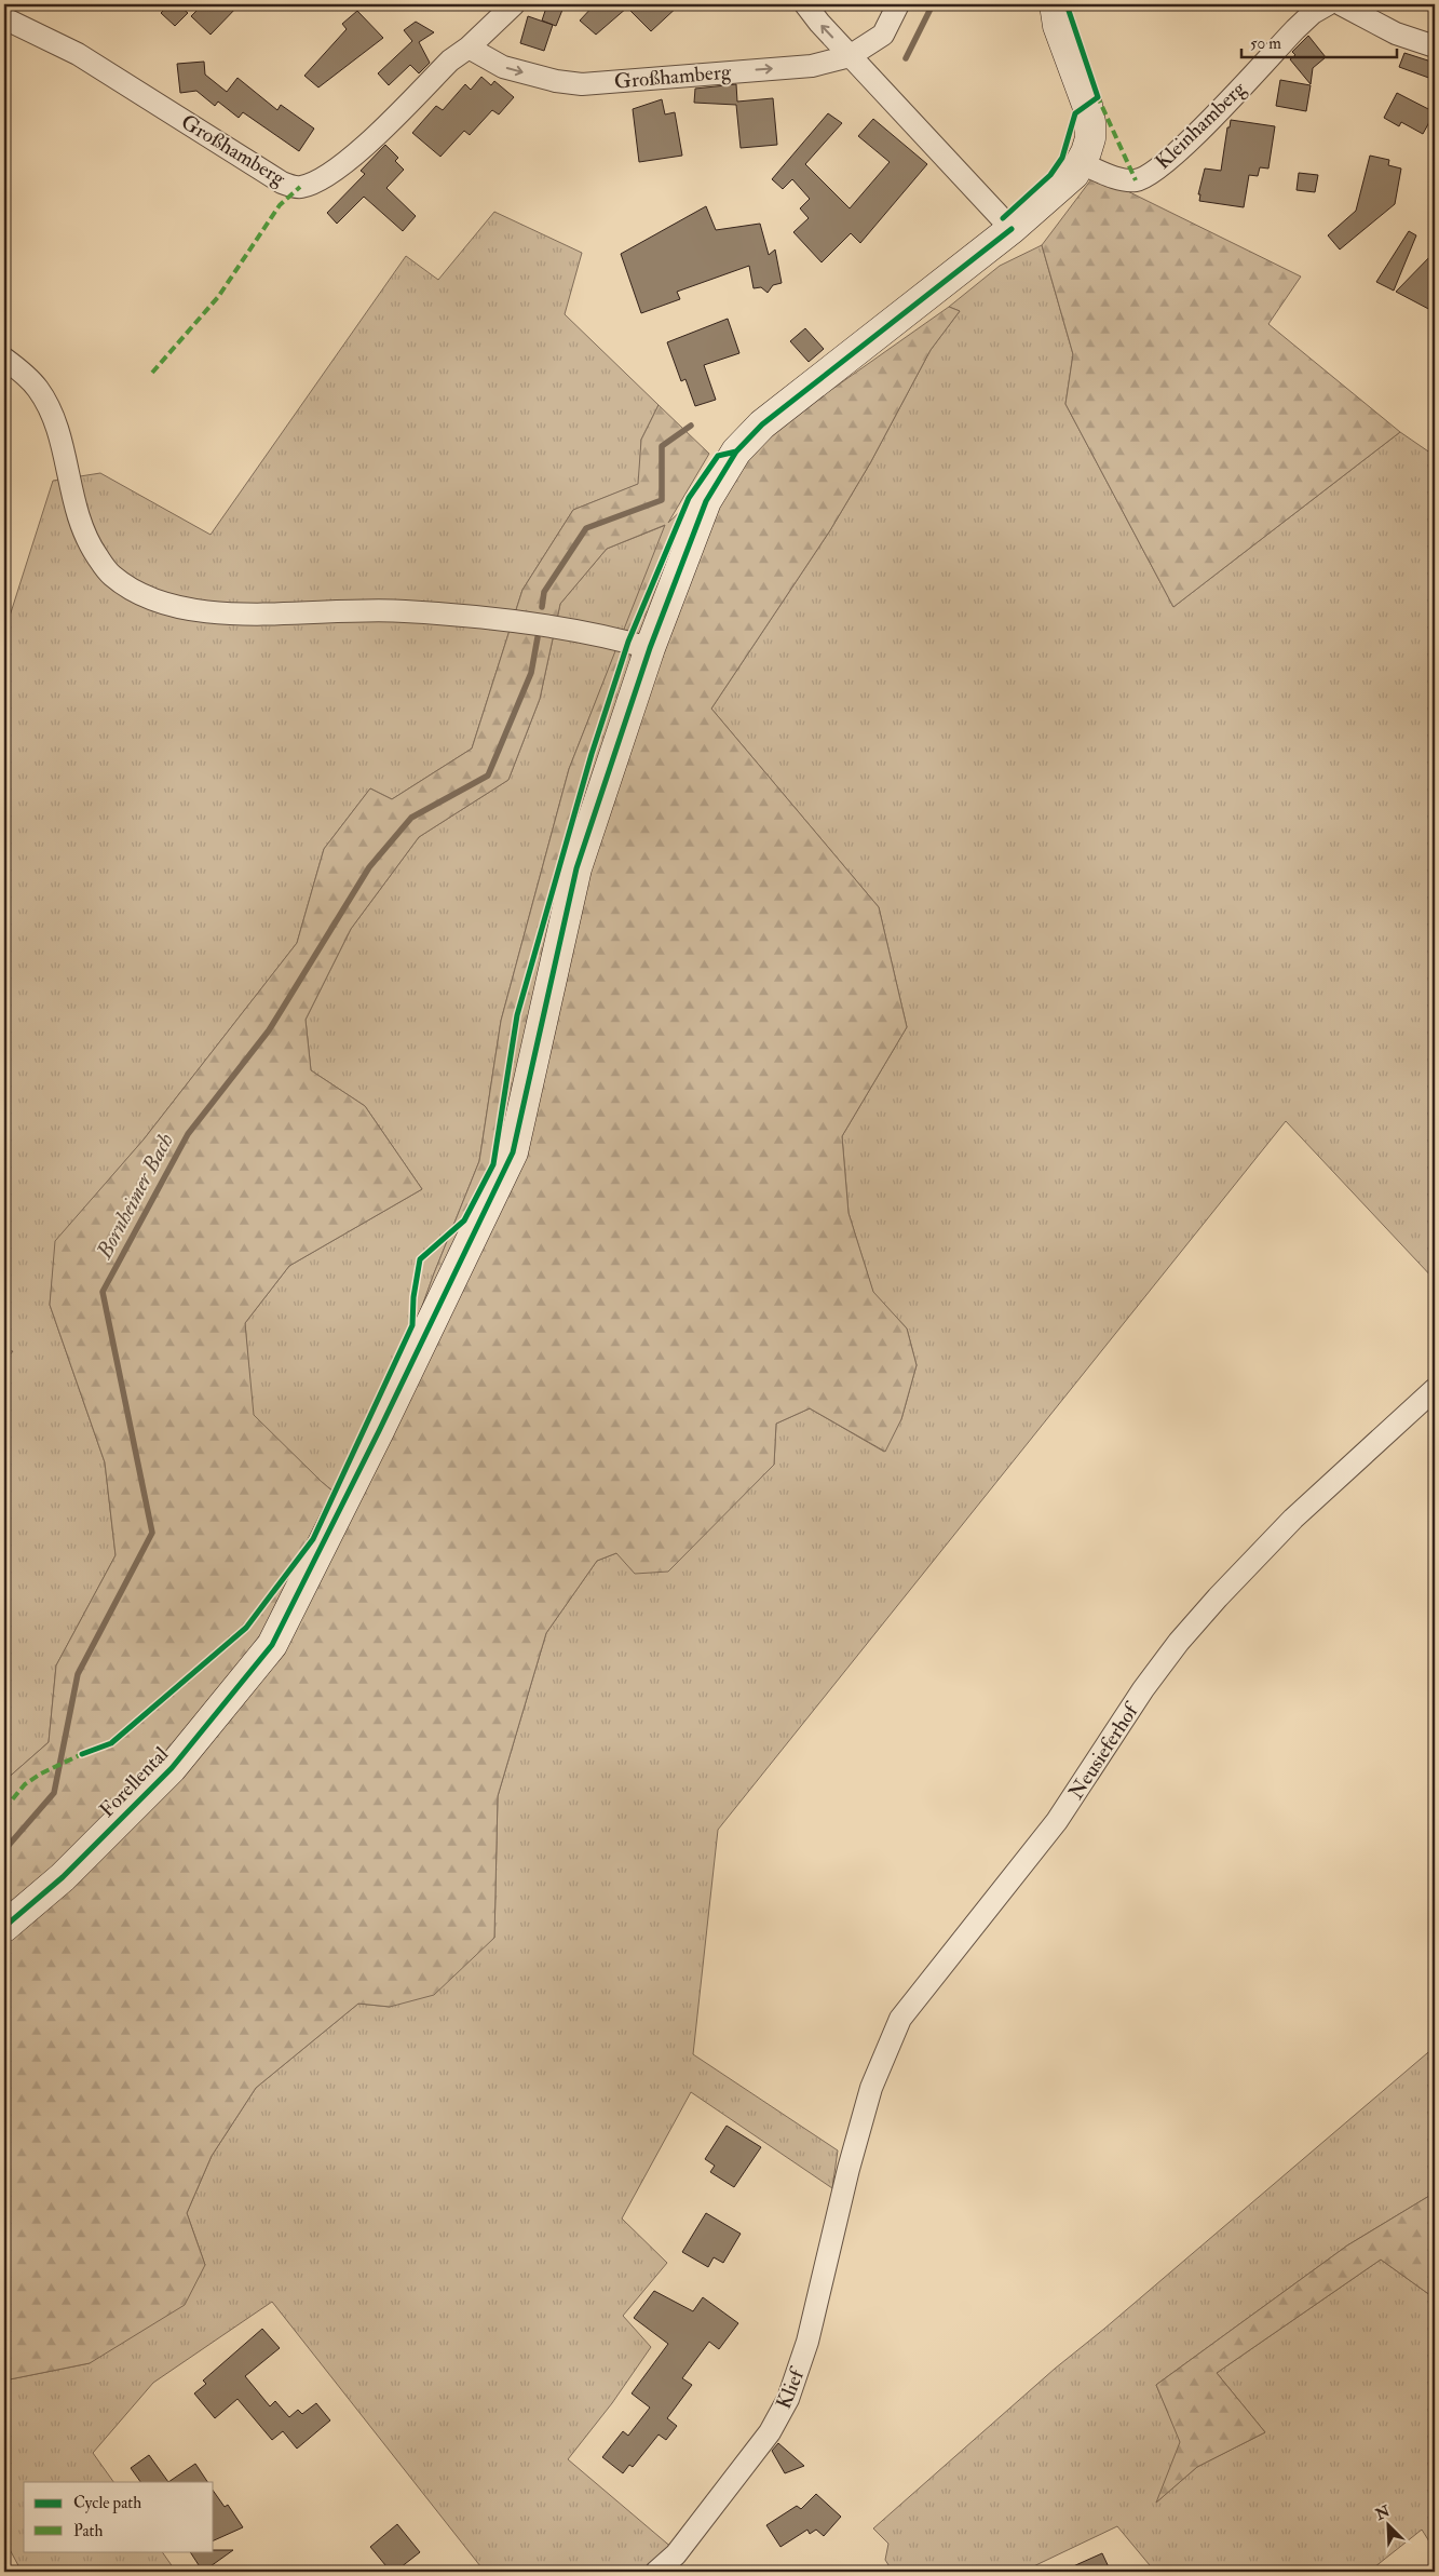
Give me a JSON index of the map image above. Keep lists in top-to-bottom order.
{
  "streets": {
    "street": [
      "Großhamberg",
      "Kleinhamberg",
      "Neusieferhof",
      "Forellental",
      "Klief"
    ]
  },
  "crossings": [
    ["Kleinhamberg", "Forellental"],
    ["Neusieferhof", "Klief"]
  ],
  "one_way": ["Großhamberg"],
  "water": ["Bornheimer Bach"],
  "legend": ["Cycle path", "Path"],
  "scale_bar": "50 m",
  "north": "top left"
}
